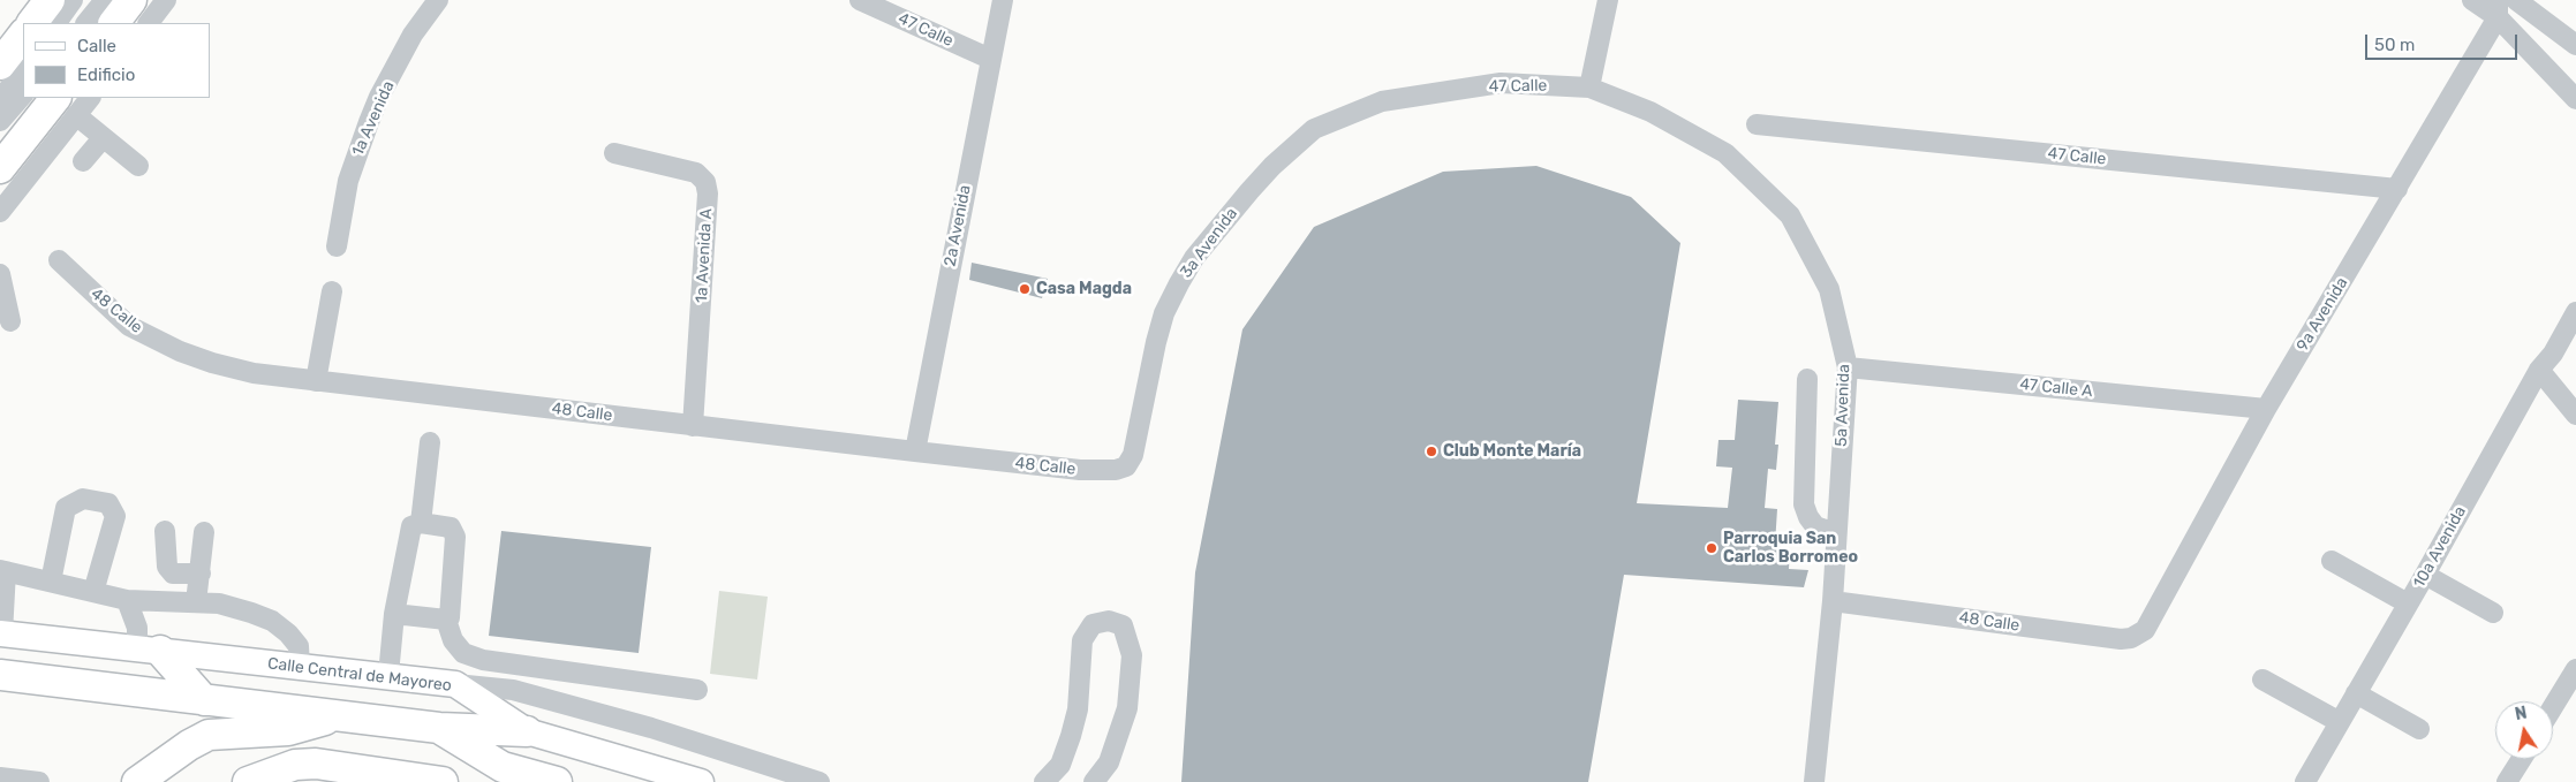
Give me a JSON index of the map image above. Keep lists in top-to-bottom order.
{
  "streets": {
    "main road": ["Calle Central de Mayoreo"],
    "street": [
      "47 Calle",
      "1a Avenida",
      "2a Avenida",
      "3a Avenida",
      "1a Avenida A",
      "48 Calle",
      "9a Avenida",
      "47 Calle A",
      "5a Avenida",
      "10a Avenida"
    ]
  },
  "crossings": [
    ["47 Calle", "2a Avenida"],
    ["47 Calle", "3a Avenida"],
    ["47 Calle", "9a Avenida"],
    ["47 Calle", "5a Avenida"],
    ["2a Avenida", "48 Calle"],
    ["3a Avenida", "48 Calle"],
    ["1a Avenida A", "48 Calle"],
    ["48 Calle", "9a Avenida"],
    ["48 Calle", "5a Avenida"],
    ["9a Avenida", "47 Calle A"],
    ["47 Calle A", "5a Avenida"]
  ],
  "places": ["Casa Magda", "Club Monte María", "Parroquia San Carlos Borromeo"],
  "legend": ["Calle", "Edificio"],
  "scale_bar": "50 m",
  "north": "top"
}
